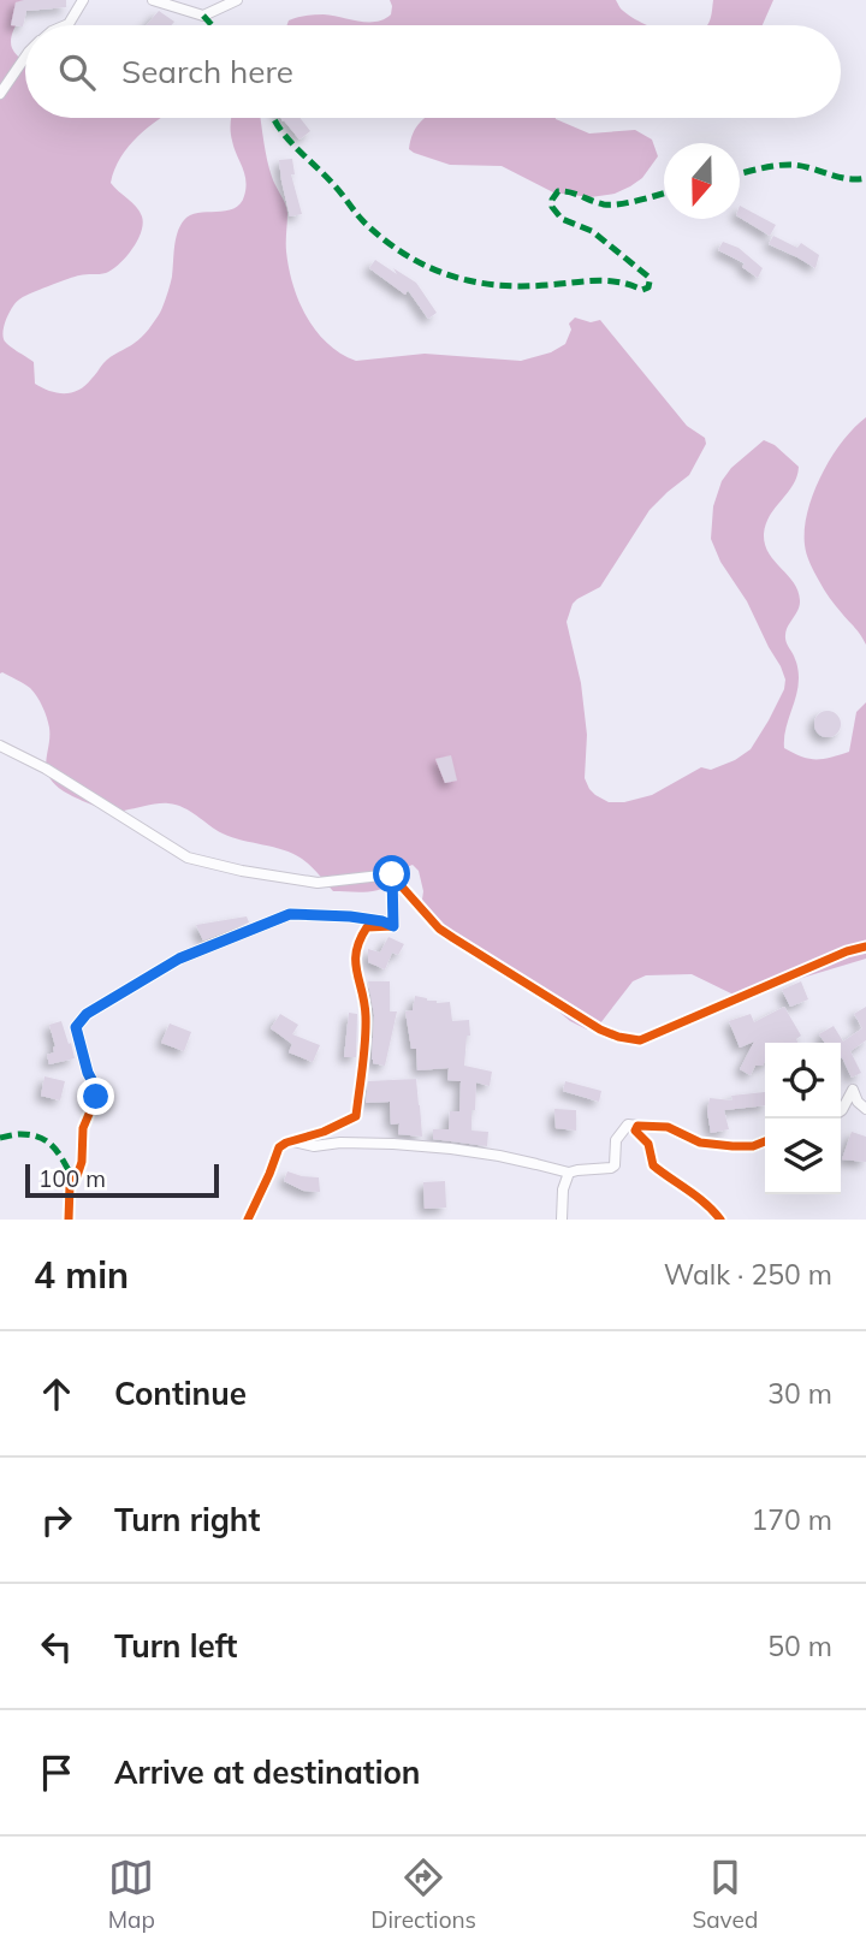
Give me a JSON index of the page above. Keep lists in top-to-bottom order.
{
  "scale_bar": "100 m",
  "north": "bottom",
  "page": {
    "search": "Search here",
    "scale": "100 m",
    "heading": ["4 min", "Walk · 250 m"],
    "list": [
      ["Continue", "30 m"],
      ["Turn right", "170 m"],
      ["Turn left", "50 m"],
      "Arrive at destination"
    ],
    "nav": ["Map", "Directions", "Saved"]
  }
}
